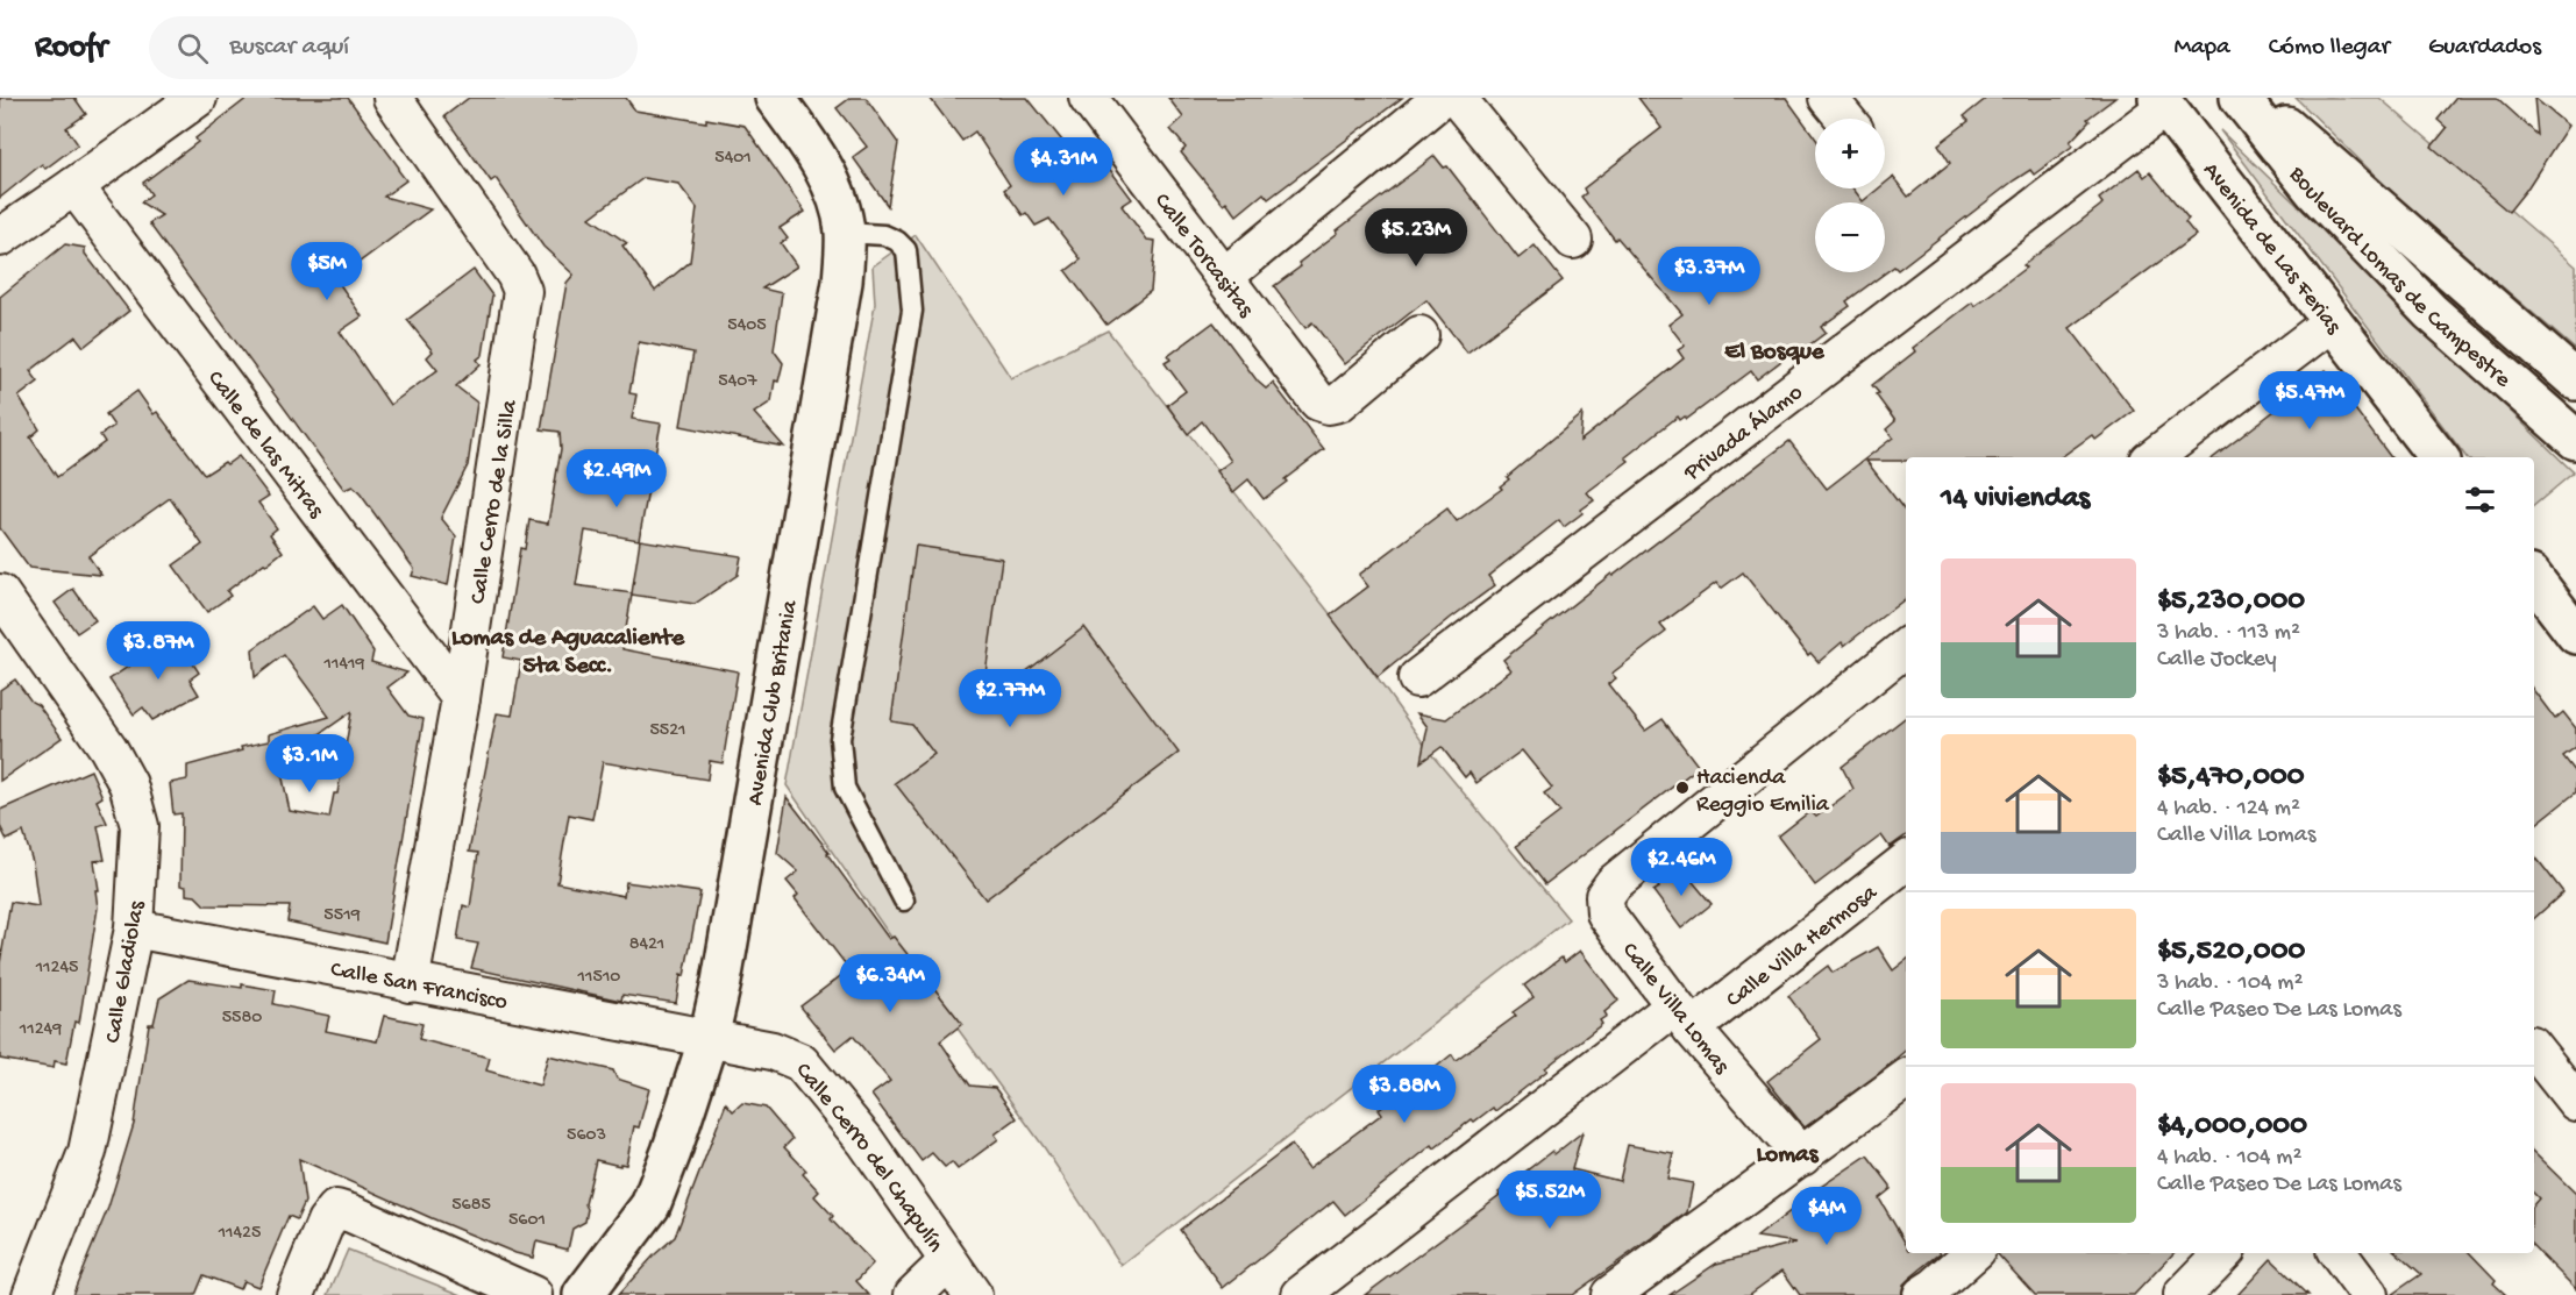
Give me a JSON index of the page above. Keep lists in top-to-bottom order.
{
  "streets": {
    "main road": ["Avenida de Las Ferias", "Boulevard Lomas de Campestre", "Avenida Club Britania"],
    "street": [
      "Calle Torcasitas",
      "Privada Álamo",
      "Calle de las Mitras",
      "Calle Cerro de la Silla",
      "Calle Villa Hermosa",
      "Calle Gladiolas",
      "Calle San Francisco",
      "Calle Villa Lomas",
      "Calle Cerro del Chapulín"
    ]
  },
  "crossings": [
    ["Avenida de Las Ferias", "Privada Álamo"],
    ["Calle de las Mitras", "Calle Cerro de la Silla"],
    ["Calle Cerro de la Silla", "Calle San Francisco"],
    ["Avenida Club Britania", "Calle San Francisco"],
    ["Avenida Club Britania", "Calle Cerro del Chapulín"],
    ["Calle Villa Hermosa", "Calle Villa Lomas"],
    ["Calle Gladiolas", "Calle San Francisco"],
    ["Calle San Francisco", "Calle Cerro del Chapulín"]
  ],
  "districts": ["El Bosque", "Lomas de Aguacaliente 5ta Secc.", "Lomas"],
  "places": ["Hacienda Reggio Emilia"],
  "house_numbers": [
    "5401",
    "5405",
    "5407",
    "11419",
    "5521",
    "5519",
    "8421",
    "11245",
    "11510",
    "5580",
    "11249",
    "5603",
    "5685",
    "5601",
    "11425"
  ],
  "page": {
    "header": "Roofr",
    "search": "Buscar aquí",
    "nav": ["Mapa", "Cómo llegar", "Guardados"],
    "map_buttons": ["+", "−"],
    "price": [
      "$4.31M",
      "$5.23M",
      "$5M",
      "$3.37M",
      "$5.47M",
      "$2.49M",
      "$3.87M",
      "$2.77M",
      "$3.1M",
      "$2.46M",
      "$6.34M",
      "$3.88M",
      "$5.52M",
      "$4M"
    ],
    "heading": "14 viviendas",
    "list": [
      {
        "name": "$5,230,000",
        "note": "3 hab. · 113 m² · Calle Jockey"
      },
      {
        "name": "$5,470,000",
        "note": "4 hab. · 124 m² · Calle Villa Lomas"
      },
      {
        "name": "$5,520,000",
        "note": "3 hab. · 104 m² · Calle Paseo De Las Lomas"
      },
      {
        "name": "$4,000,000",
        "note": "4 hab. · 104 m² · Calle Paseo De Las Lomas"
      }
    ]
  }
}
